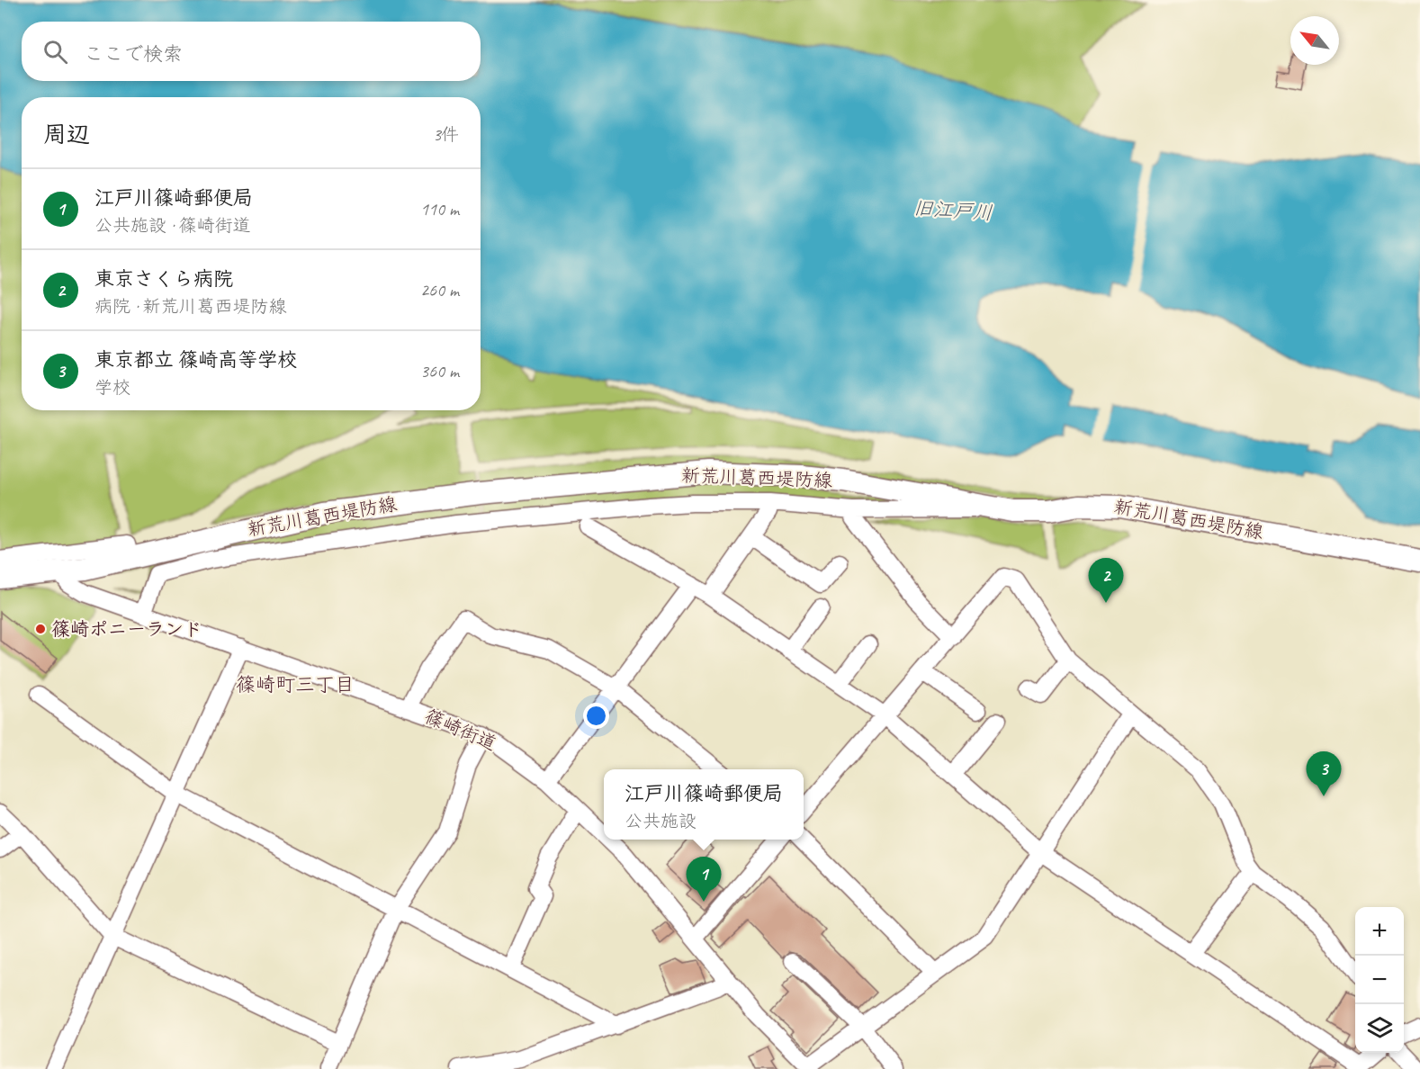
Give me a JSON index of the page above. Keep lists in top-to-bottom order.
{
  "streets": {
    "main road": ["新荒川葛西堤防線"],
    "street": ["篠崎街道"]
  },
  "crossings": [
    ["新荒川葛西堤防線", "篠崎街道"]
  ],
  "districts": ["篠崎町三丁目"],
  "water": ["旧江戸川"],
  "places": ["篠崎ポニーランド"],
  "north": "top left",
  "page": {
    "search": "ここで検索",
    "heading": ["周辺", "3件"],
    "list": [
      {
        "mark": "1",
        "name": "江戸川篠崎郵便局",
        "note": "公共施設 · 篠崎街道",
        "value": "110 m"
      },
      {
        "mark": "2",
        "name": "東京さくら病院",
        "note": "病院 · 新荒川葛西堤防線",
        "value": "260 m"
      },
      {
        "mark": "3",
        "name": "東京都立 篠崎高等学校",
        "note": "学校",
        "value": "360 m"
      }
    ],
    "pins": ["2", "3", "1"],
    "popup": ["江戸川篠崎郵便局", "公共施設"],
    "map_buttons": ["+", "−"]
  }
}
